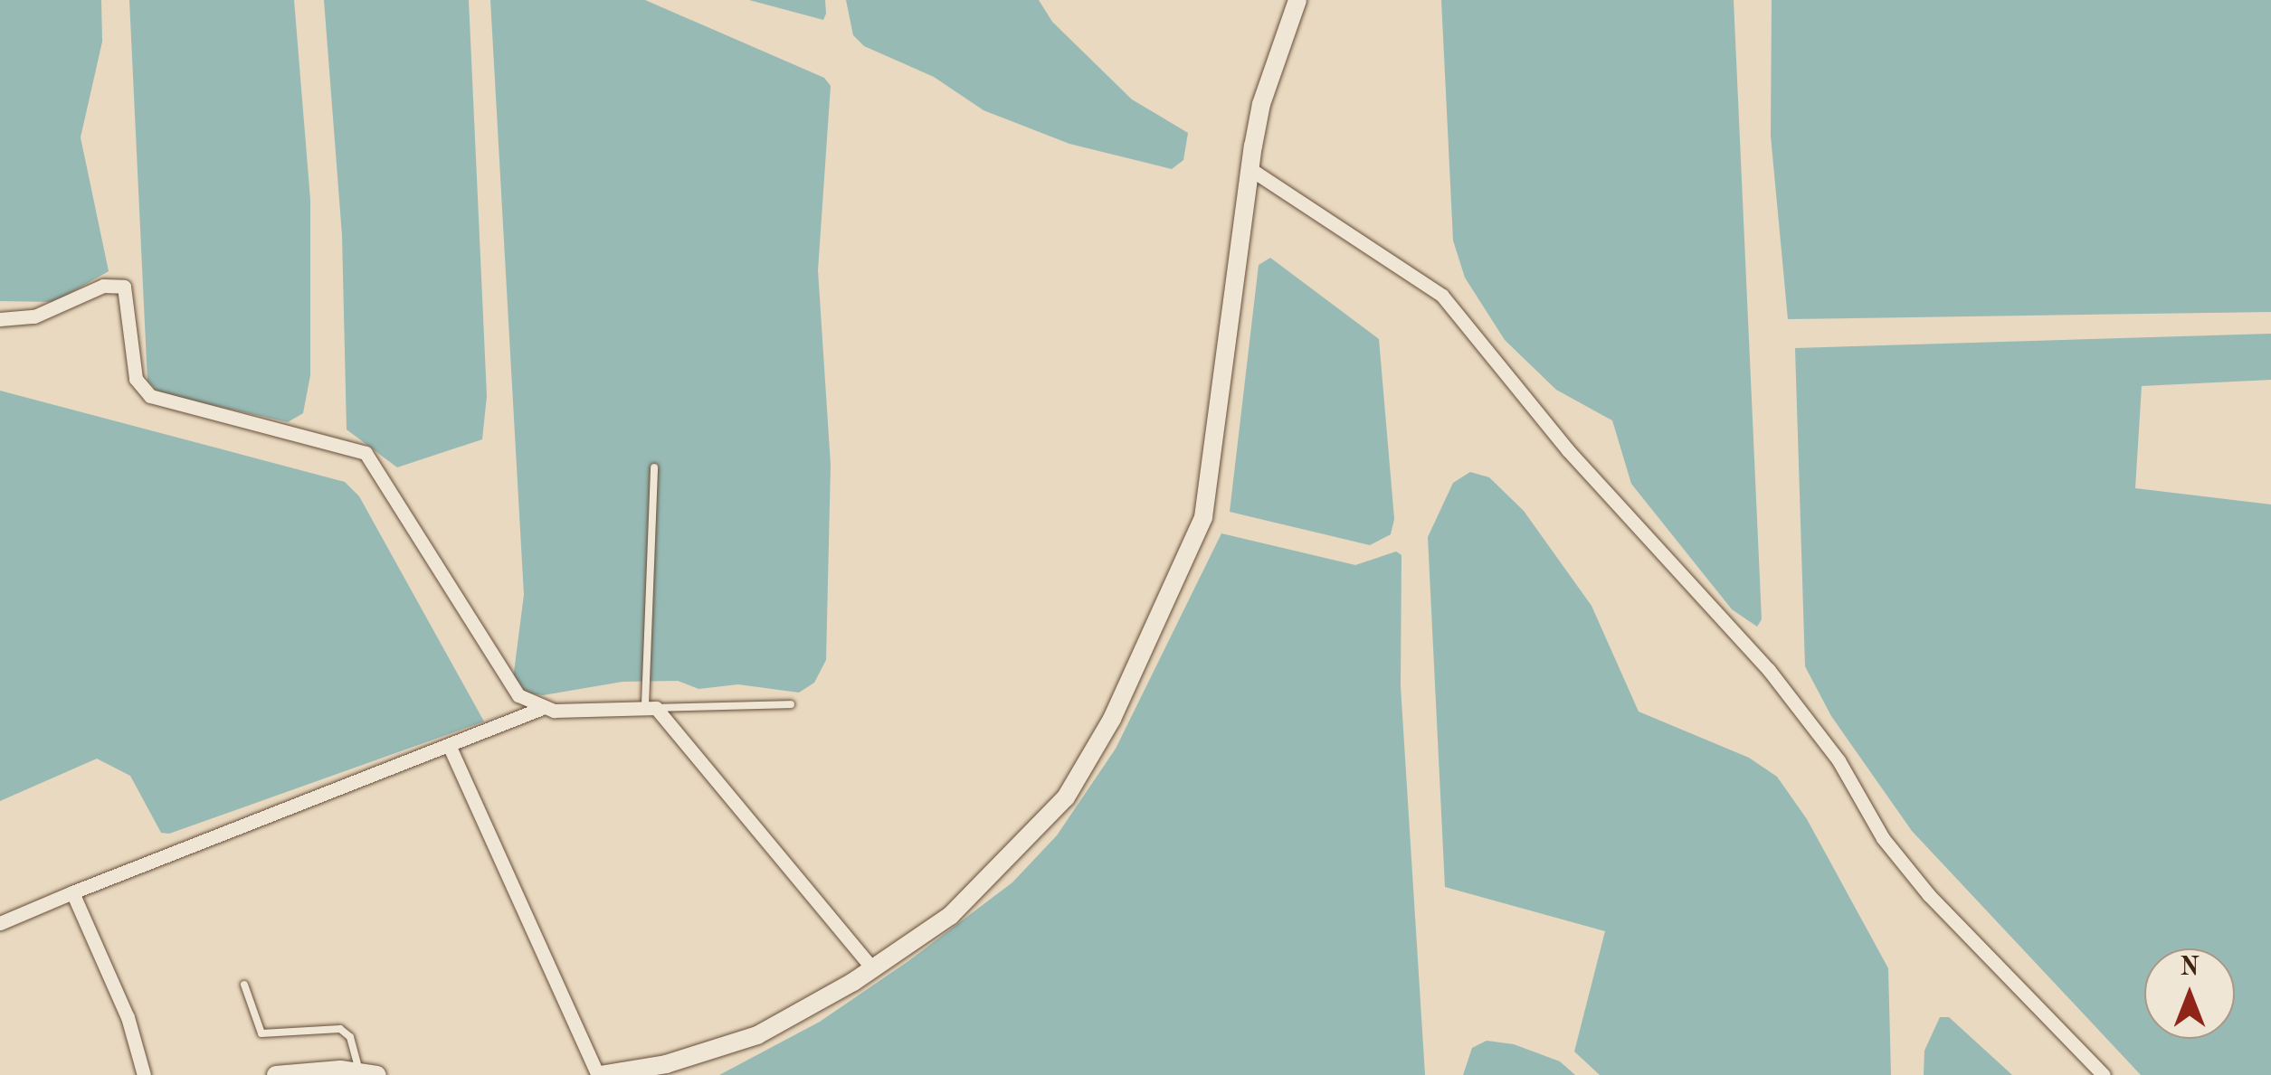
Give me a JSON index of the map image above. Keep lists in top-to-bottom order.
{
  "north": "top"
}
